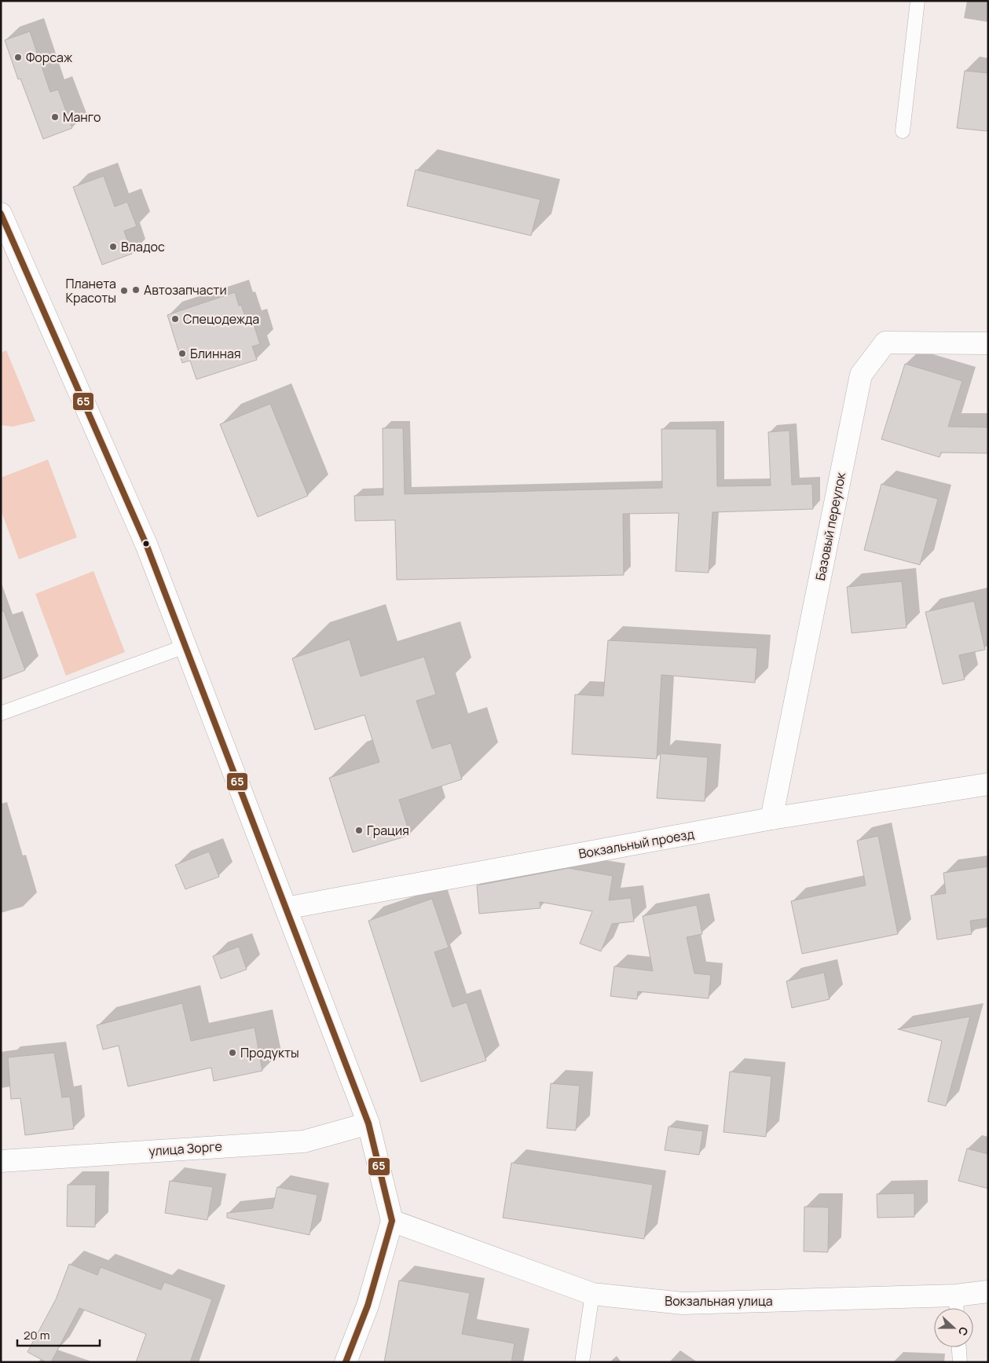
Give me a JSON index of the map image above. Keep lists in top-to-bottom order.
{
  "streets": {
    "street": [
      "Базовый переулок",
      "Вокзальный проезд",
      "улица Зорге",
      "Вокзальная улица"
    ]
  },
  "crossings": [
    ["Базовый переулок", "Вокзальный проезд"]
  ],
  "places": [
    "Форсаж",
    "Манго",
    "Владос",
    "Автозапчасти",
    "Планета Красоты",
    "Спецодежда",
    "Блинная",
    "Грация",
    "Продукты"
  ],
  "lines": ["transit line 65"],
  "scale_bar": "20 m",
  "north": "right"
}
